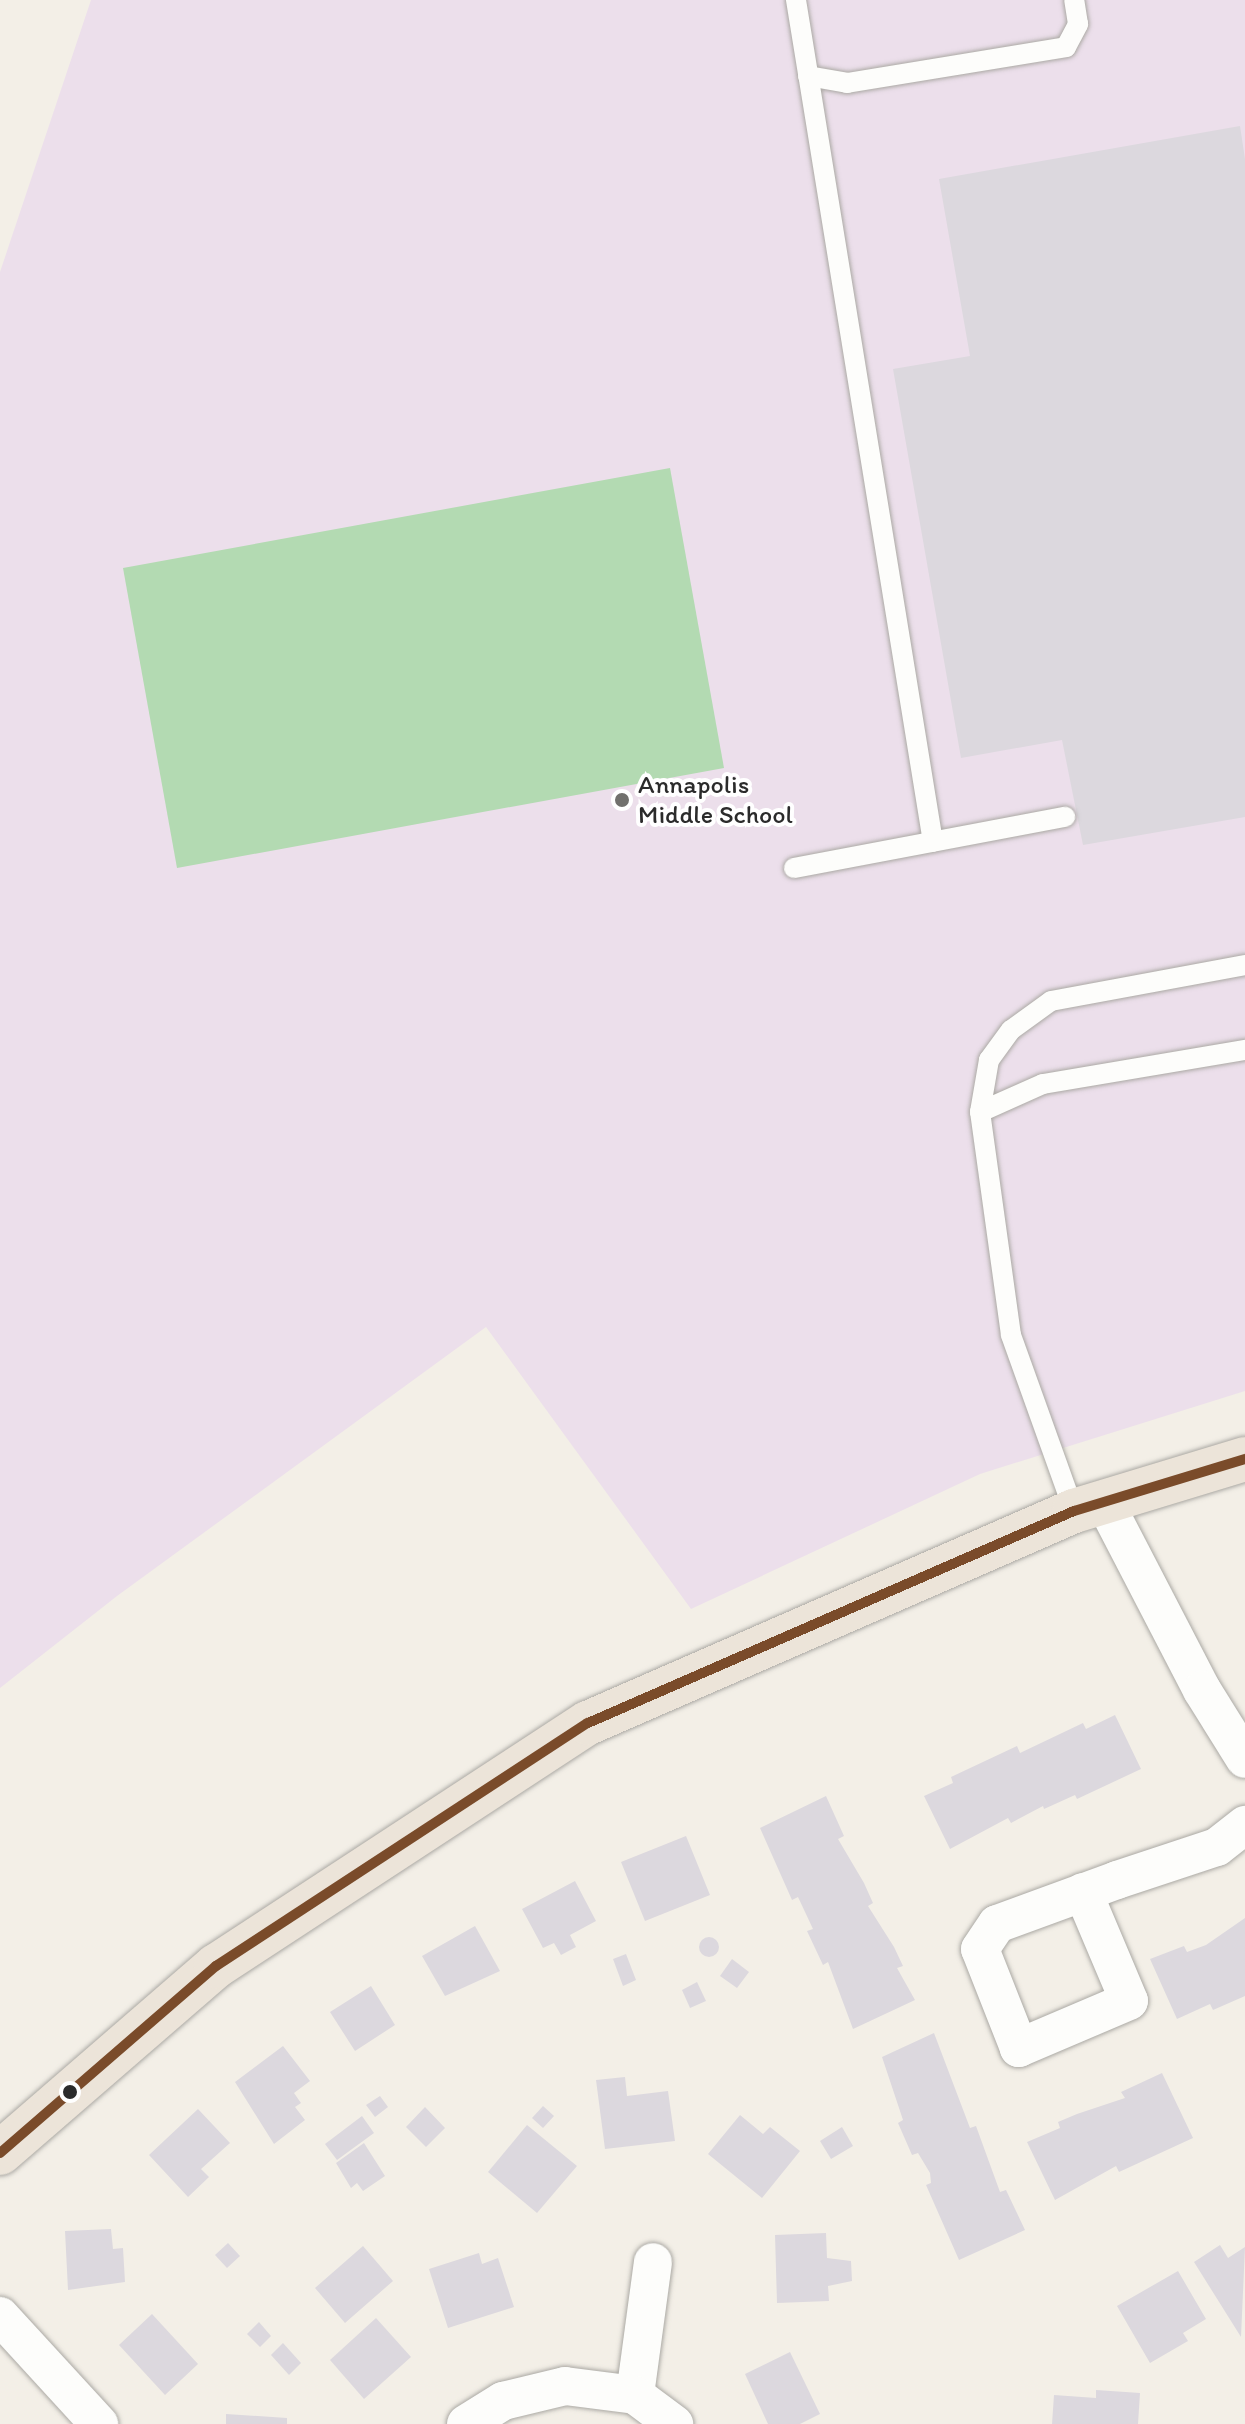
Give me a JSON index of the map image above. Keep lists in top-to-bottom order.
{
  "places": ["Annapolis Middle School"]
}
